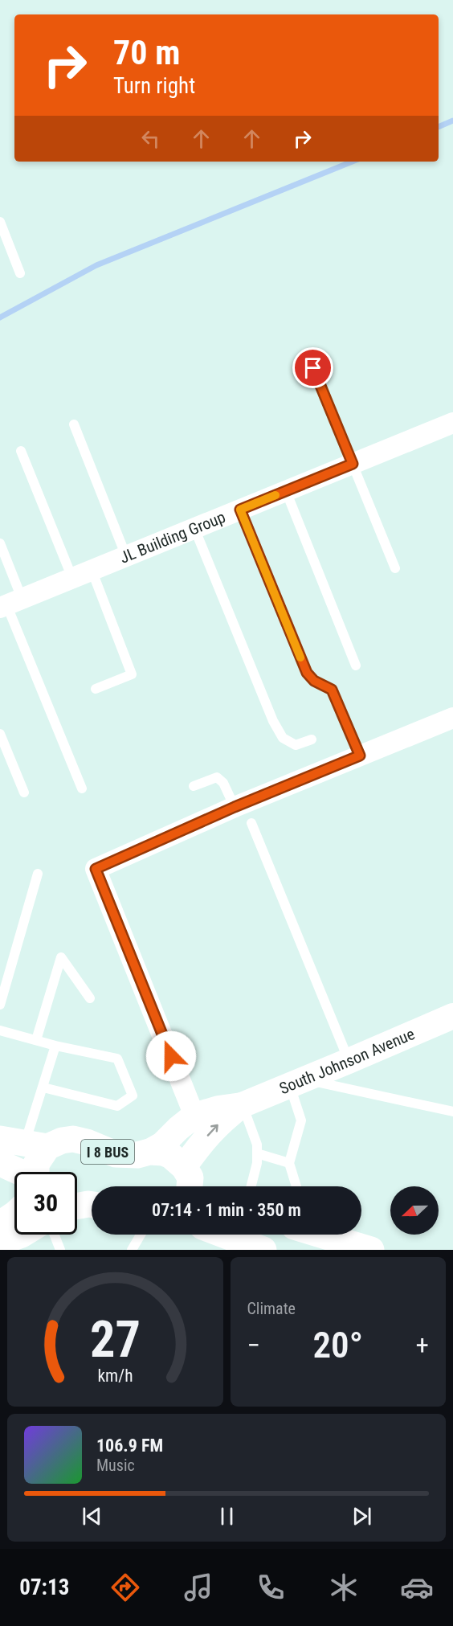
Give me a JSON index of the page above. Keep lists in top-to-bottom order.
{
  "streets": {
    "main road": ["I 8 BUS"],
    "street": ["JL Building Group", "South Johnson Avenue"]
  },
  "crossings": [
    ["South Johnson Avenue", "I 8 BUS"]
  ],
  "north": "left",
  "page": {
    "turn": ["70 m", "Turn right"],
    "limit": "30",
    "trip": "07:14 · 1 min · 350 m",
    "tile": "Climate",
    "heat": ["−", "20°", "+"],
    "song": ["106.9 FM", "Music"],
    "tabs": "07:13",
    "gauge": ["27", "km/h"]
  }
}
